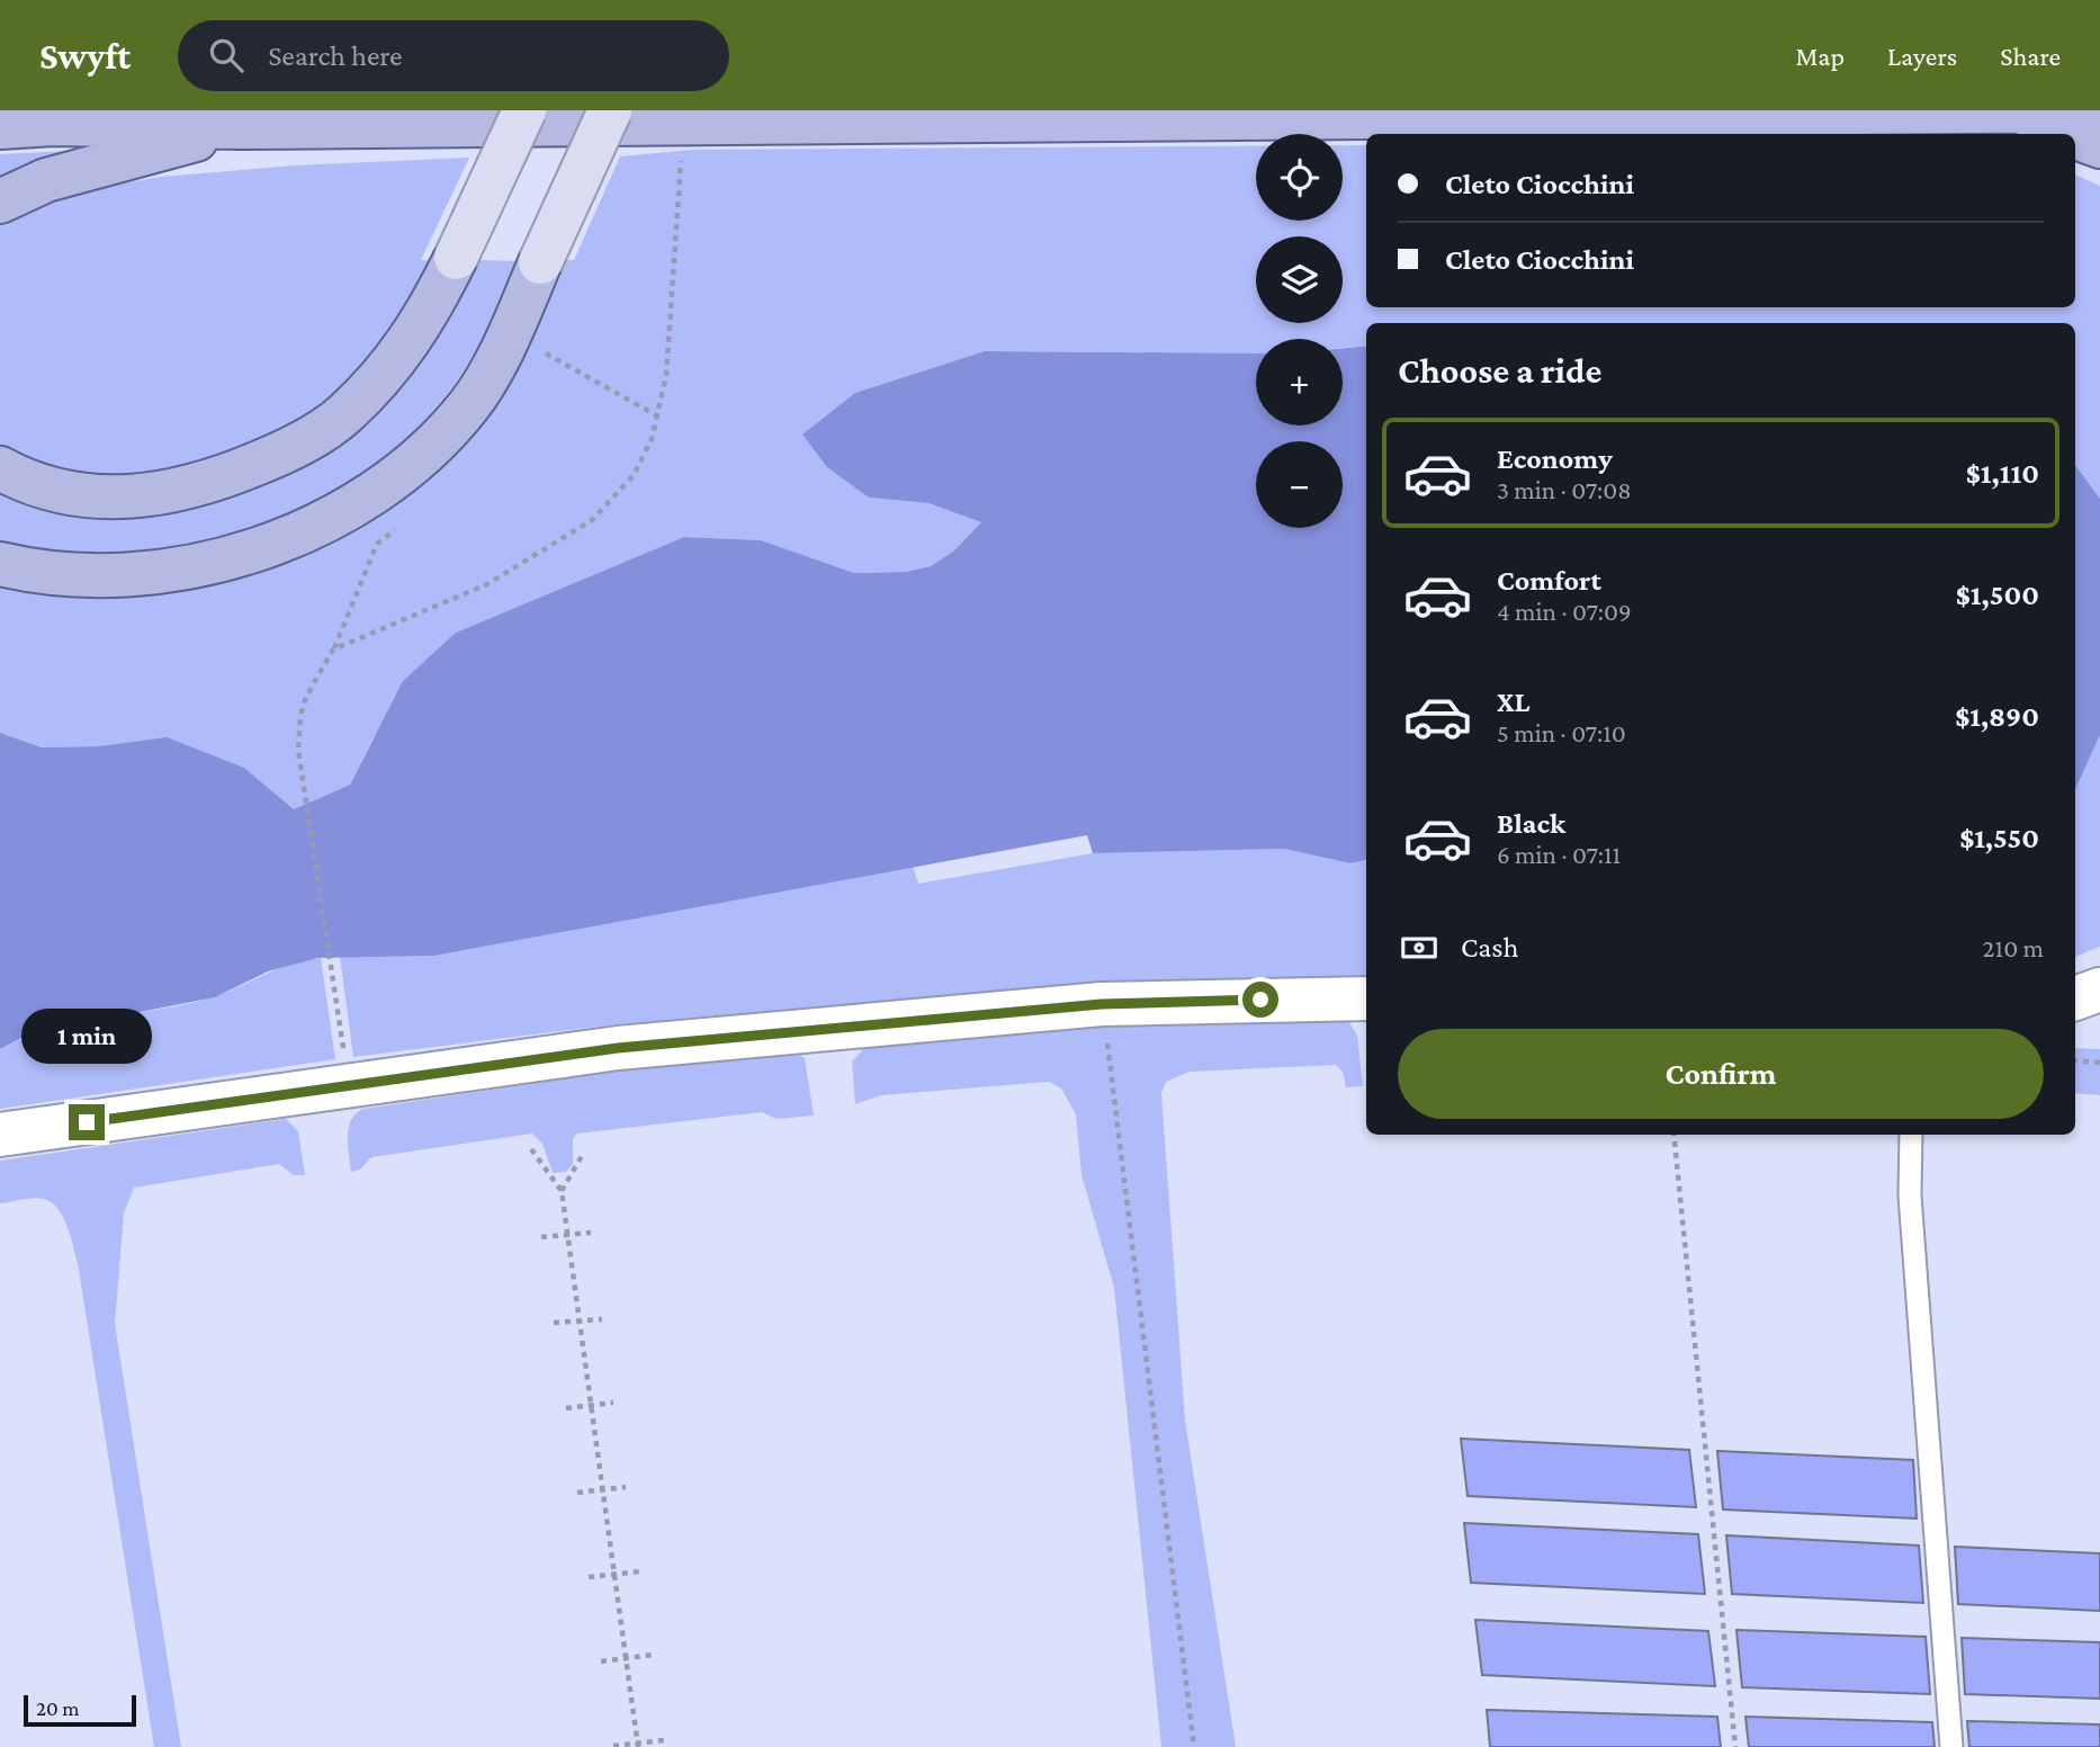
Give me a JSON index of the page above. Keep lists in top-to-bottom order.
{
  "scale_bar": "20 m",
  "page": {
    "header": "Swyft",
    "search": "Search here",
    "nav": ["Map", "Layers", "Share"],
    "map_buttons": ["+", "−"],
    "banner": ["Cleto Ciocchini", "Cleto Ciocchini"],
    "heading": "Choose a ride",
    "list": [
      {
        "name": "Economy",
        "note": "3 min · 07:08",
        "value": "$1,110"
      },
      {
        "name": "Comfort",
        "note": "4 min · 07:09",
        "value": "$1,500"
      },
      {
        "name": "XL",
        "note": "5 min · 07:10",
        "value": "$1,890"
      },
      {
        "name": "Black",
        "note": "6 min · 07:11",
        "value": "$1,550"
      }
    ],
    "pay": ["Cash", "210 m"],
    "bubble": "1 min",
    "buttons": "Confirm",
    "scale": "20 m"
  }
}
